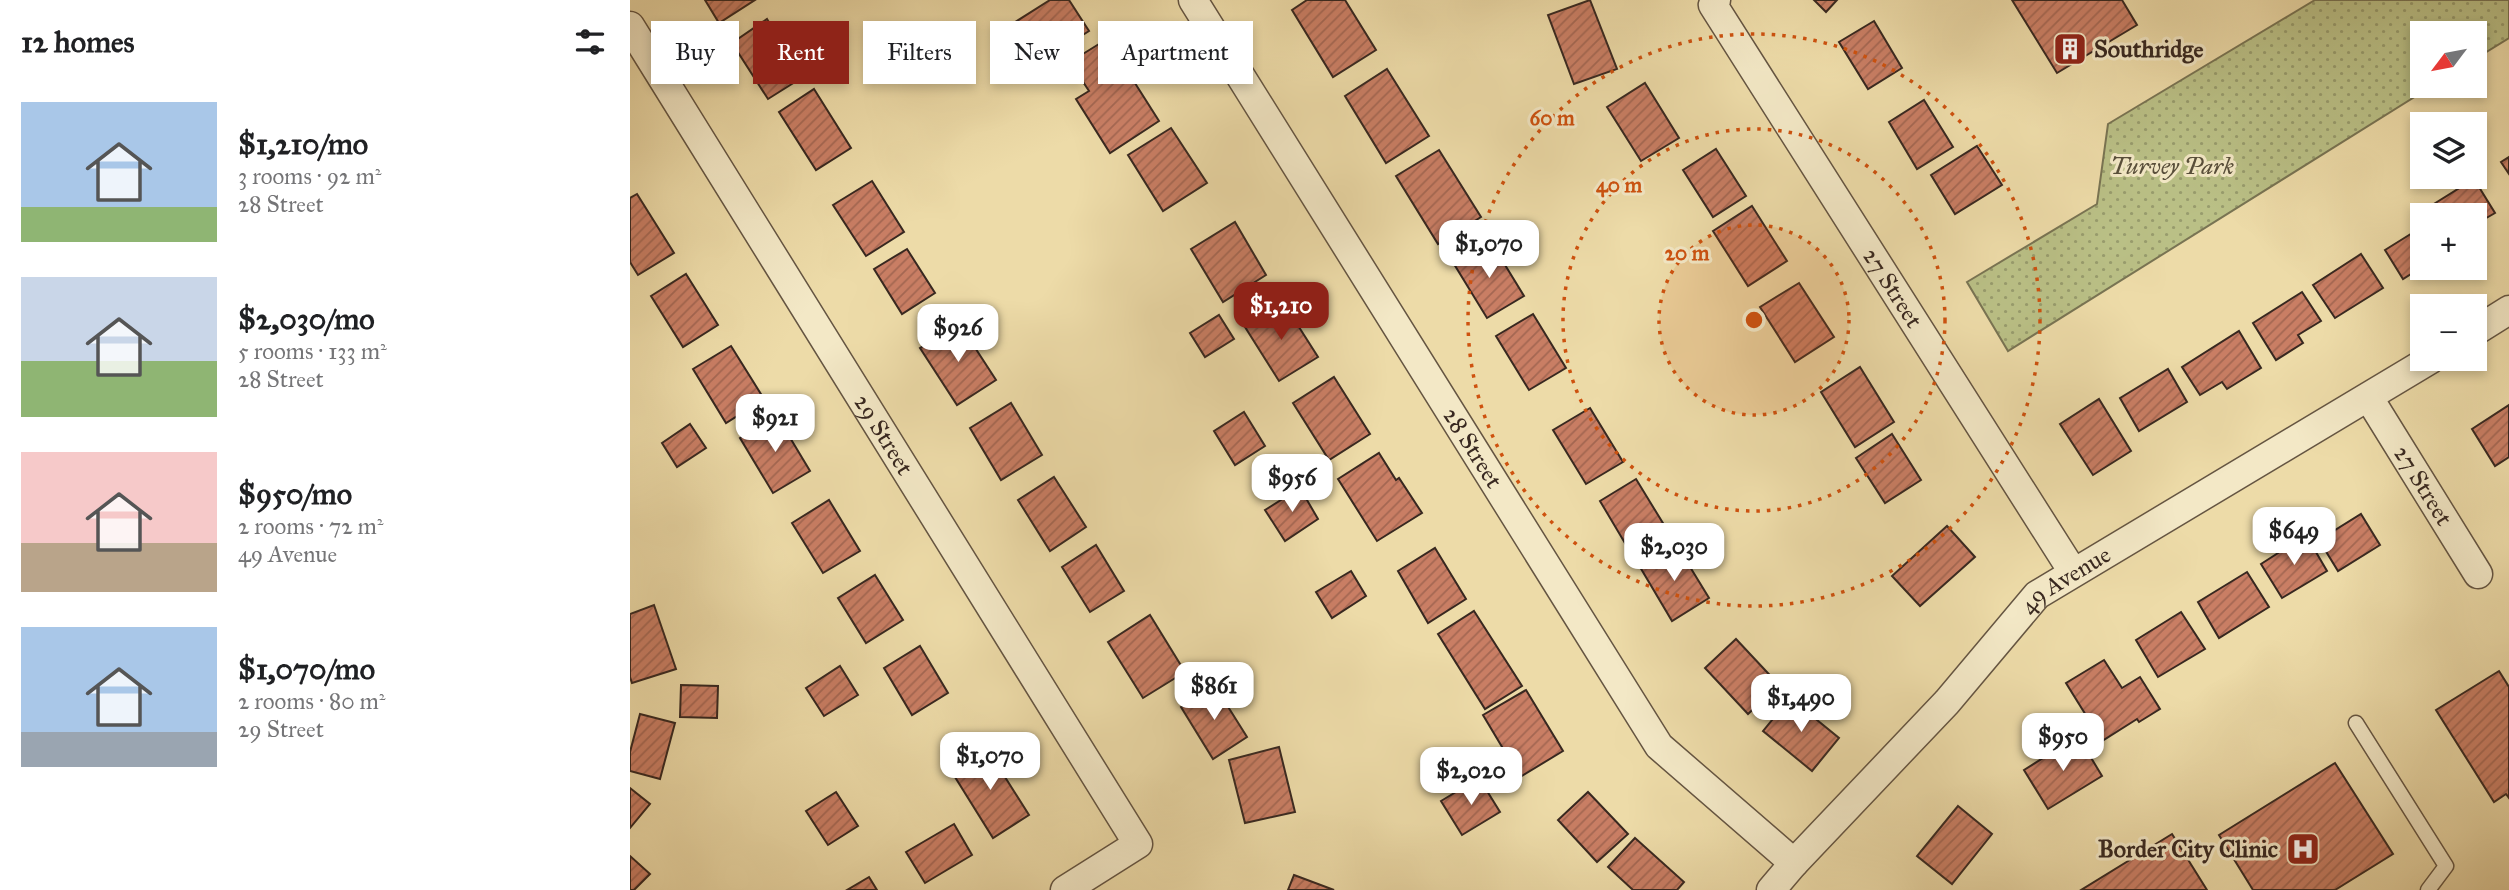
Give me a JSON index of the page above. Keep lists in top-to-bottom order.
{
  "streets": {
    "street": [
      "27 Street",
      "29 Street",
      "28 Street",
      "49 Avenue"
    ]
  },
  "crossings": [
    ["27 Street", "49 Avenue"],
    ["28 Street", "49 Avenue"]
  ],
  "parks": ["Turvey Park"],
  "places": {
    "building": ["Southridge"],
    "hospital": ["Border City Clinic"]
  },
  "north": "bottom left",
  "page": {
    "heading": "12 homes",
    "map_buttons": ["+", "−"],
    "chip": [
      "Buy",
      "Rent",
      "Filters",
      "New",
      "Apartment"
    ],
    "list": [
      {
        "name": "$1,210/mo",
        "note": "3 rooms · 92 m² · 28 Street"
      },
      {
        "name": "$2,030/mo",
        "note": "5 rooms · 133 m² · 28 Street"
      },
      {
        "name": "$950/mo",
        "note": "2 rooms · 72 m² · 49 Avenue"
      },
      {
        "name": "$1,070/mo",
        "note": "2 rooms · 80 m² · 29 Street"
      }
    ],
    "price": [
      "$1,070",
      "$1,210",
      "$926",
      "$921",
      "$956",
      "$649",
      "$2,030",
      "$861",
      "$1,490",
      "$950",
      "$1,070",
      "$2,020"
    ]
  },
  "rings": ["60 m", "40 m", "20 m"]
}
